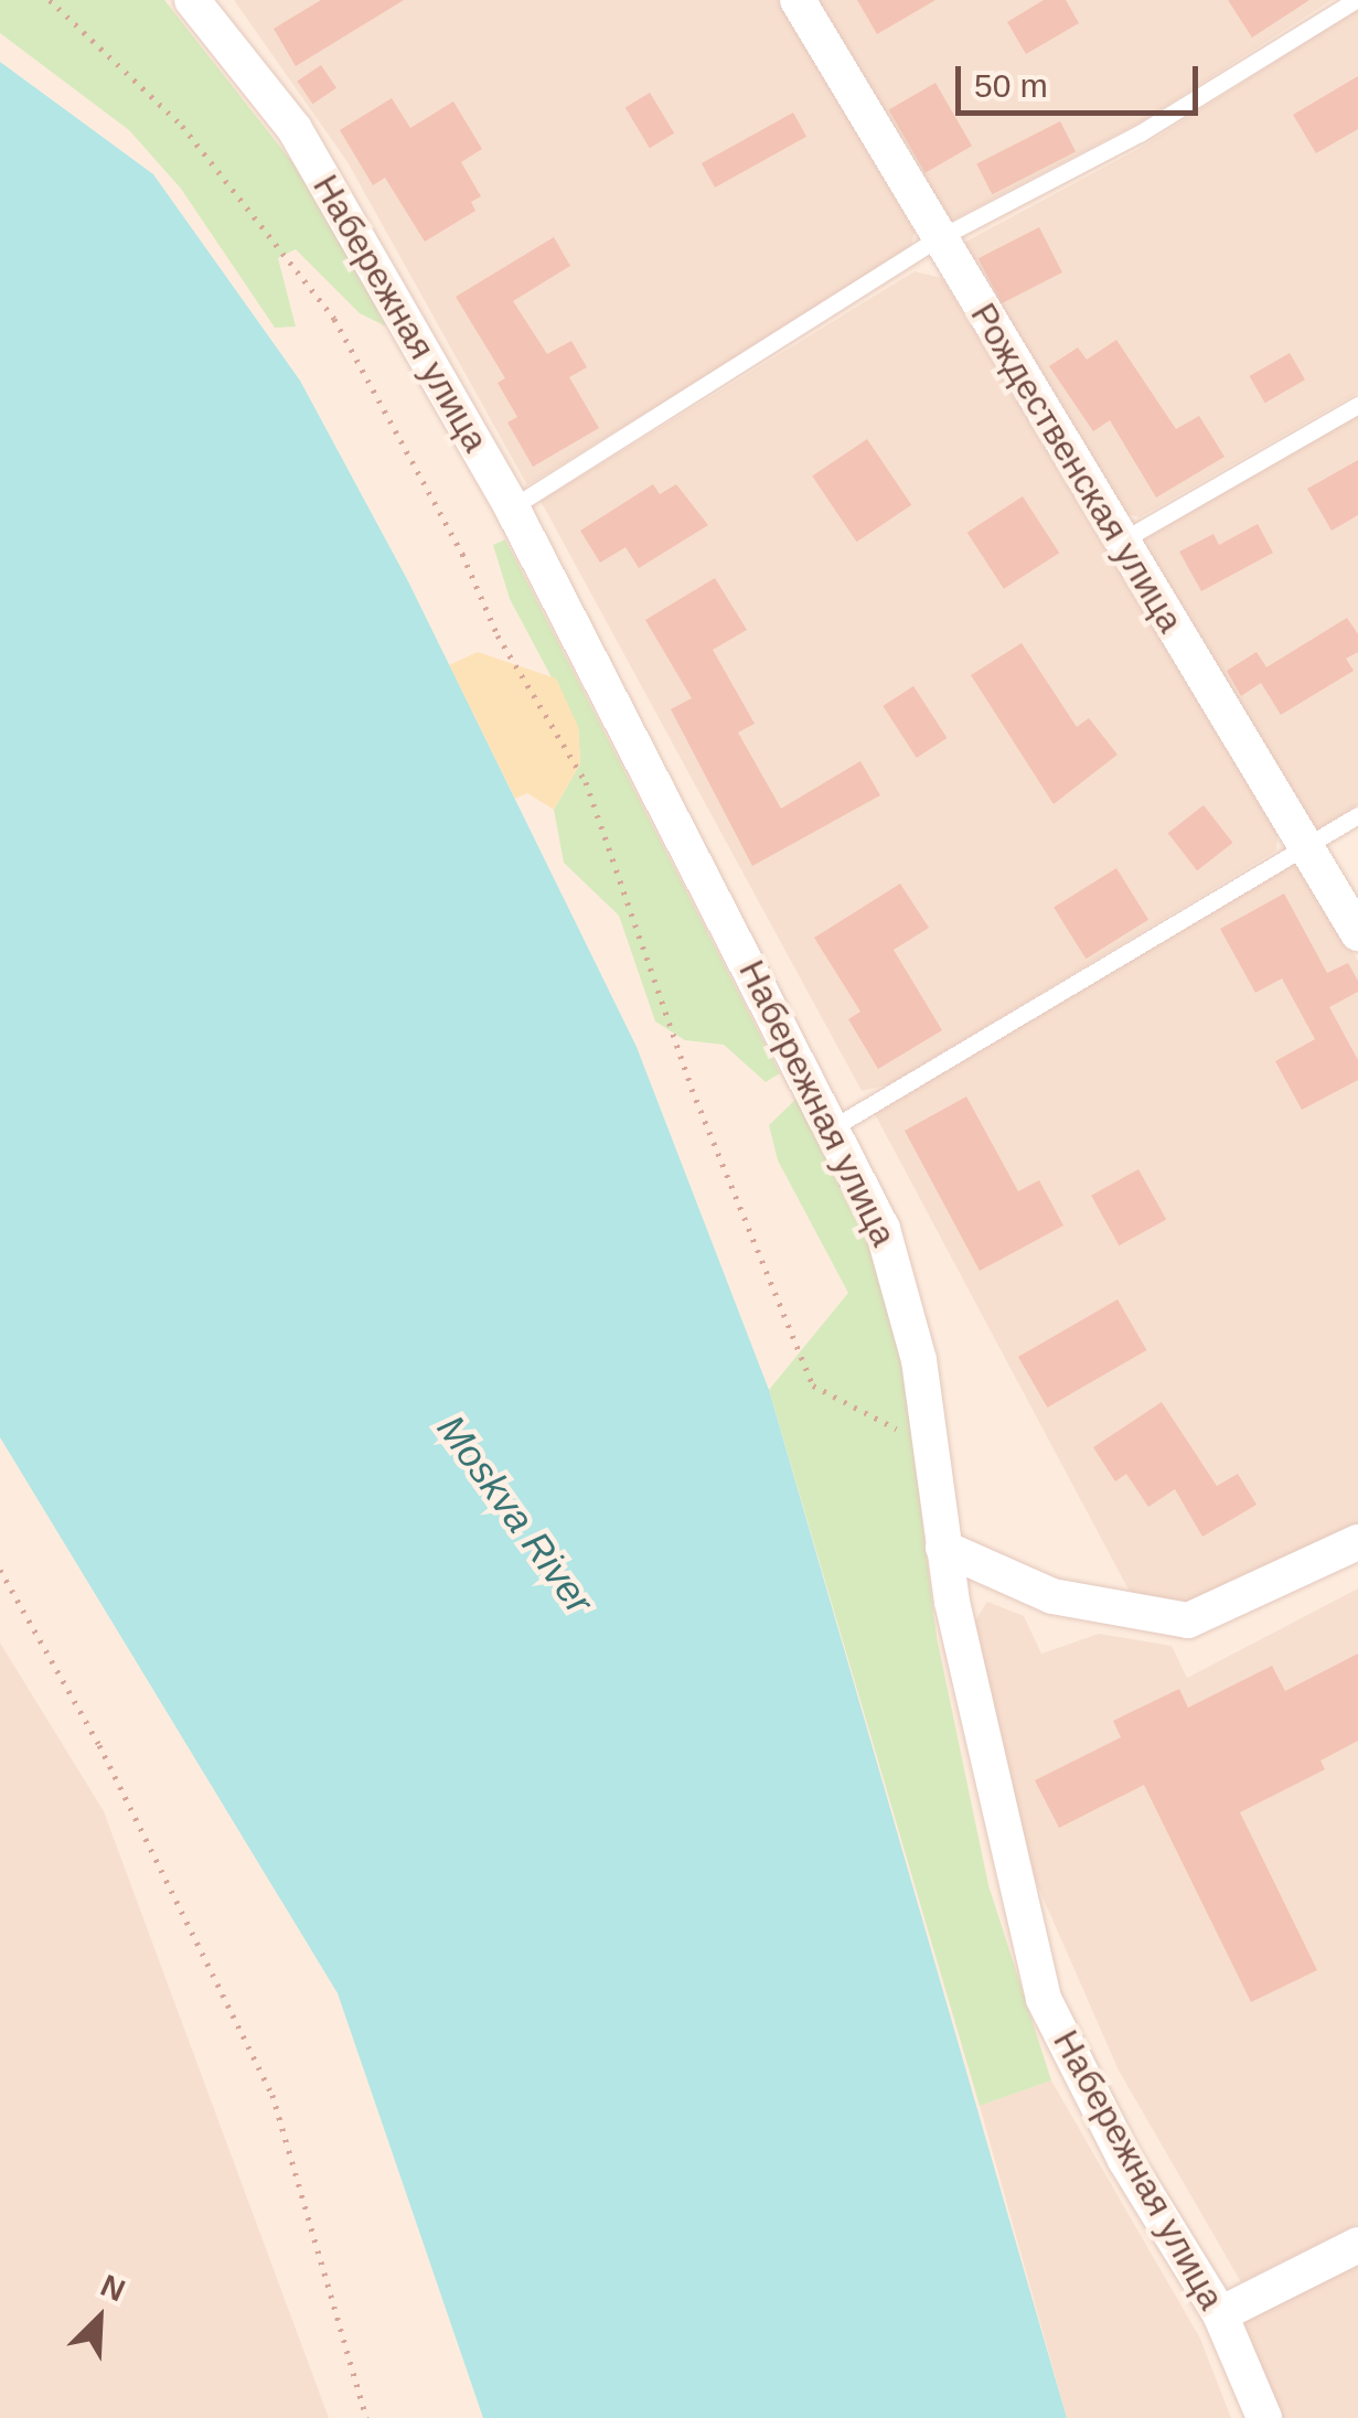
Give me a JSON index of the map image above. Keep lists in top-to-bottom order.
{
  "streets": {
    "street": ["Набережная улица", "Рождественская улица"]
  },
  "water": ["Moskva River"],
  "scale_bar": "50 m",
  "north": "top right"
}
